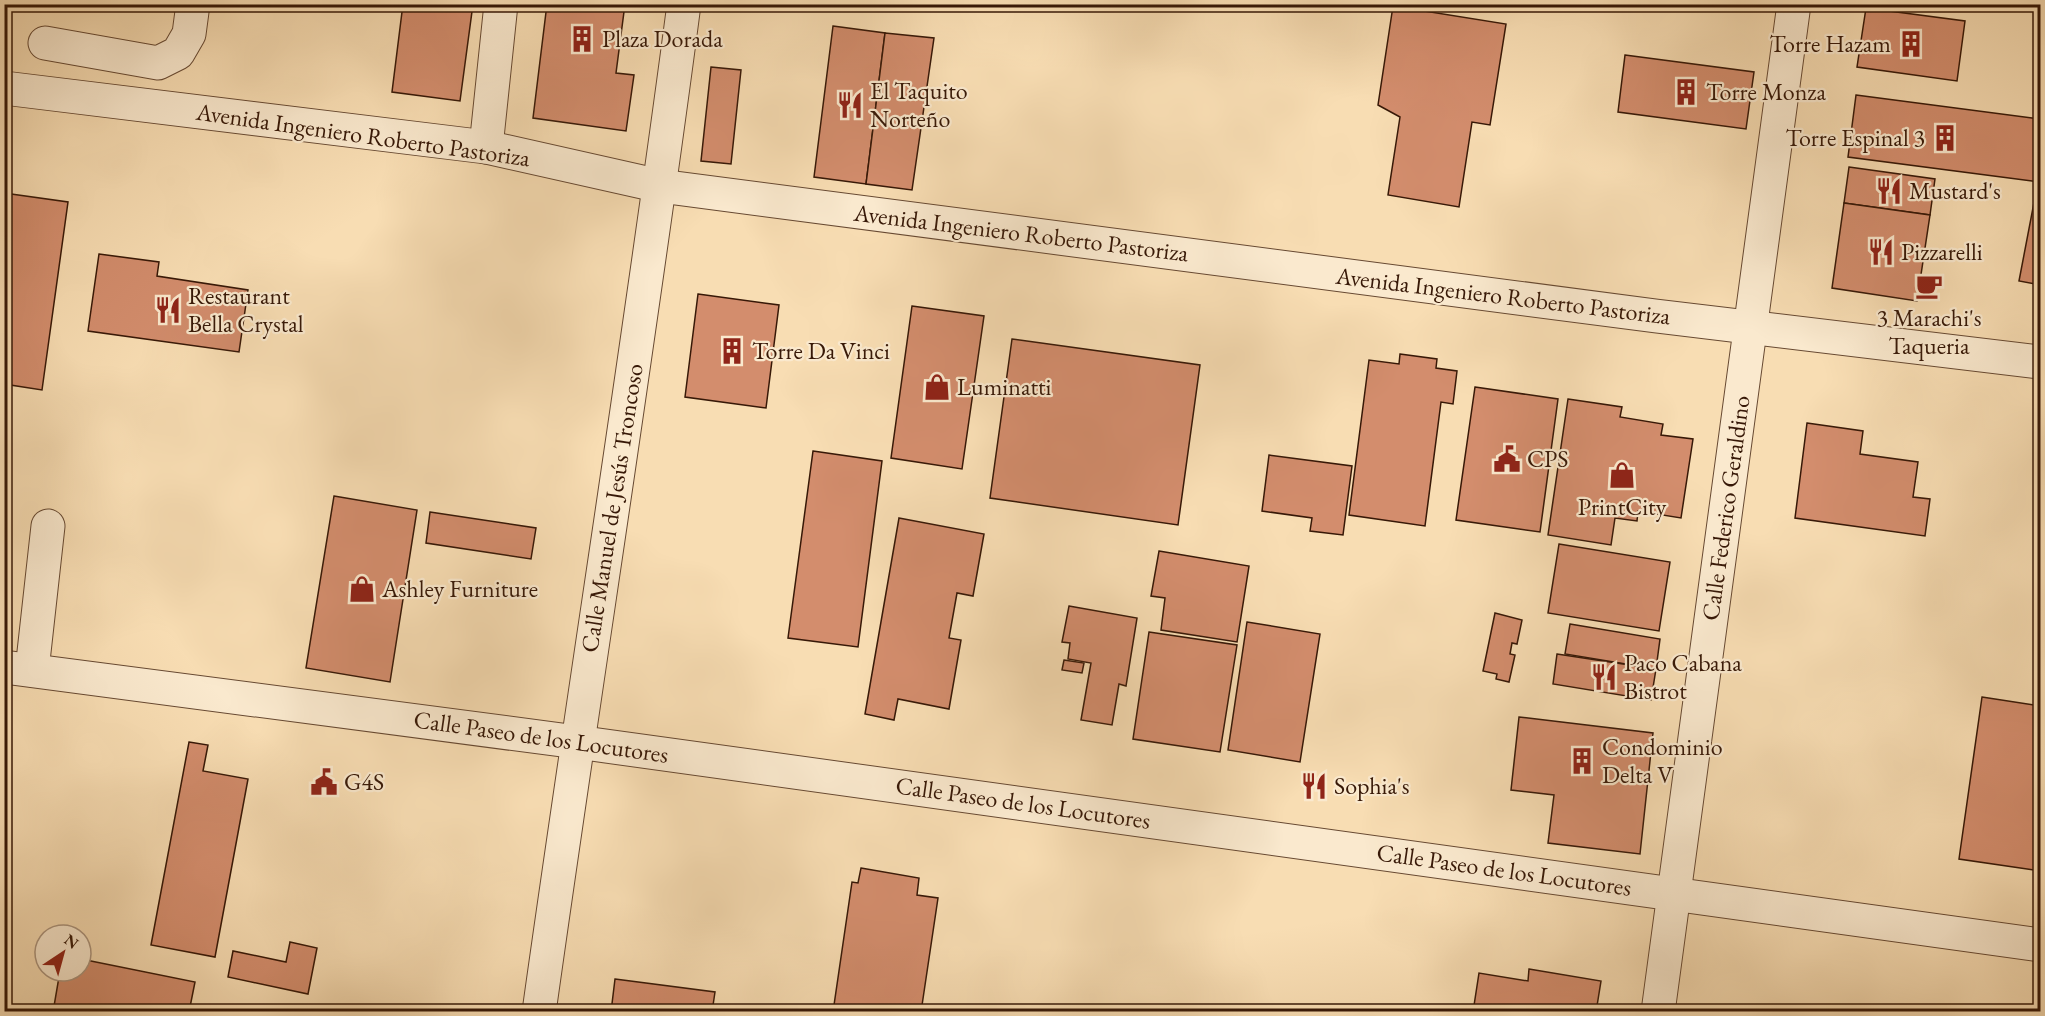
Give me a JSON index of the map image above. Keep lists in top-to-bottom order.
{
  "streets": {
    "street": [
      "Avenida Ingeniero Roberto Pastoriza",
      "Calle Manuel de Jesús Troncoso",
      "Calle Federico Geraldino",
      "Calle Paseo de los Locutores"
    ]
  },
  "crossings": [
    ["Avenida Ingeniero Roberto Pastoriza", "Calle Manuel de Jesús Troncoso"],
    ["Avenida Ingeniero Roberto Pastoriza", "Calle Federico Geraldino"],
    ["Calle Manuel de Jesús Troncoso", "Calle Paseo de los Locutores"],
    ["Calle Federico Geraldino", "Calle Paseo de los Locutores"]
  ],
  "places": {
    "building": [
      "Plaza Dorada",
      "Torre Hazam",
      "Torre Monza",
      "Torre Espinal 3",
      "Torre Da Vinci",
      "Condominio Delta V"
    ],
    "restaurant": [
      "El Taquito Norteño",
      "Mustard's",
      "Pizzarelli",
      "Restaurant Bella Crystal",
      "Paco Cabana Bistrot",
      "Sophia's"
    ],
    "cafe": ["3 Marachi's Taqueria"],
    "shop": ["Luminatti", "PrintCity", "Ashley Furniture"],
    "public building": ["CPS", "G4S"]
  },
  "north": "top right"
}
